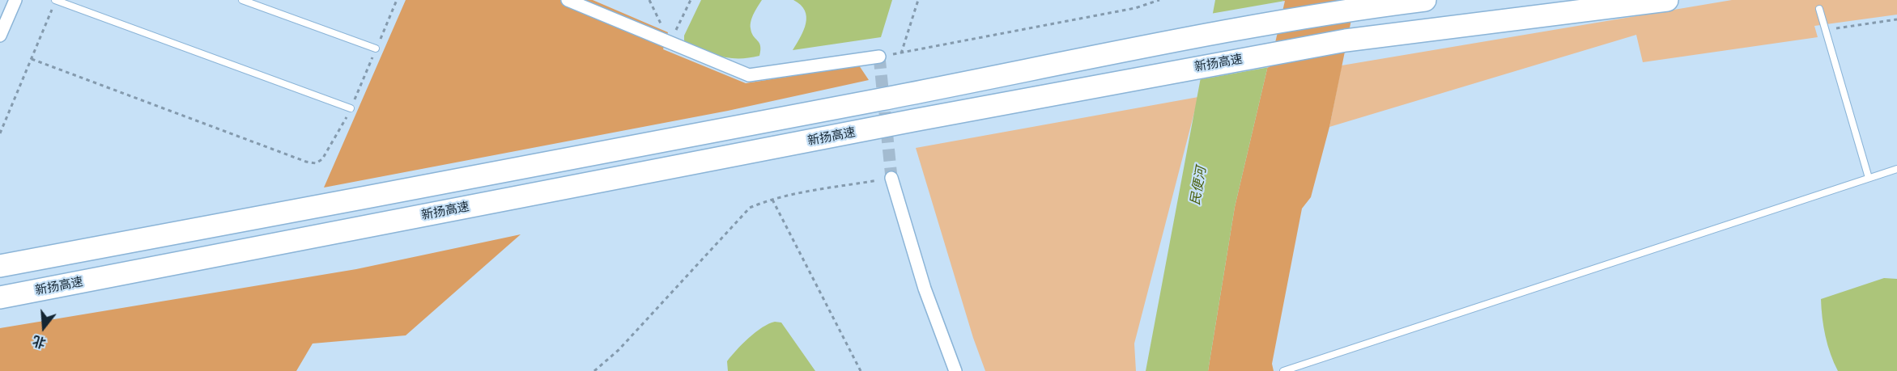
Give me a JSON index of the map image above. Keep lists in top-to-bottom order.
{
  "streets": {
    "highway": ["新扬高速"]
  },
  "water": ["民便河"],
  "north": "bottom"
}
